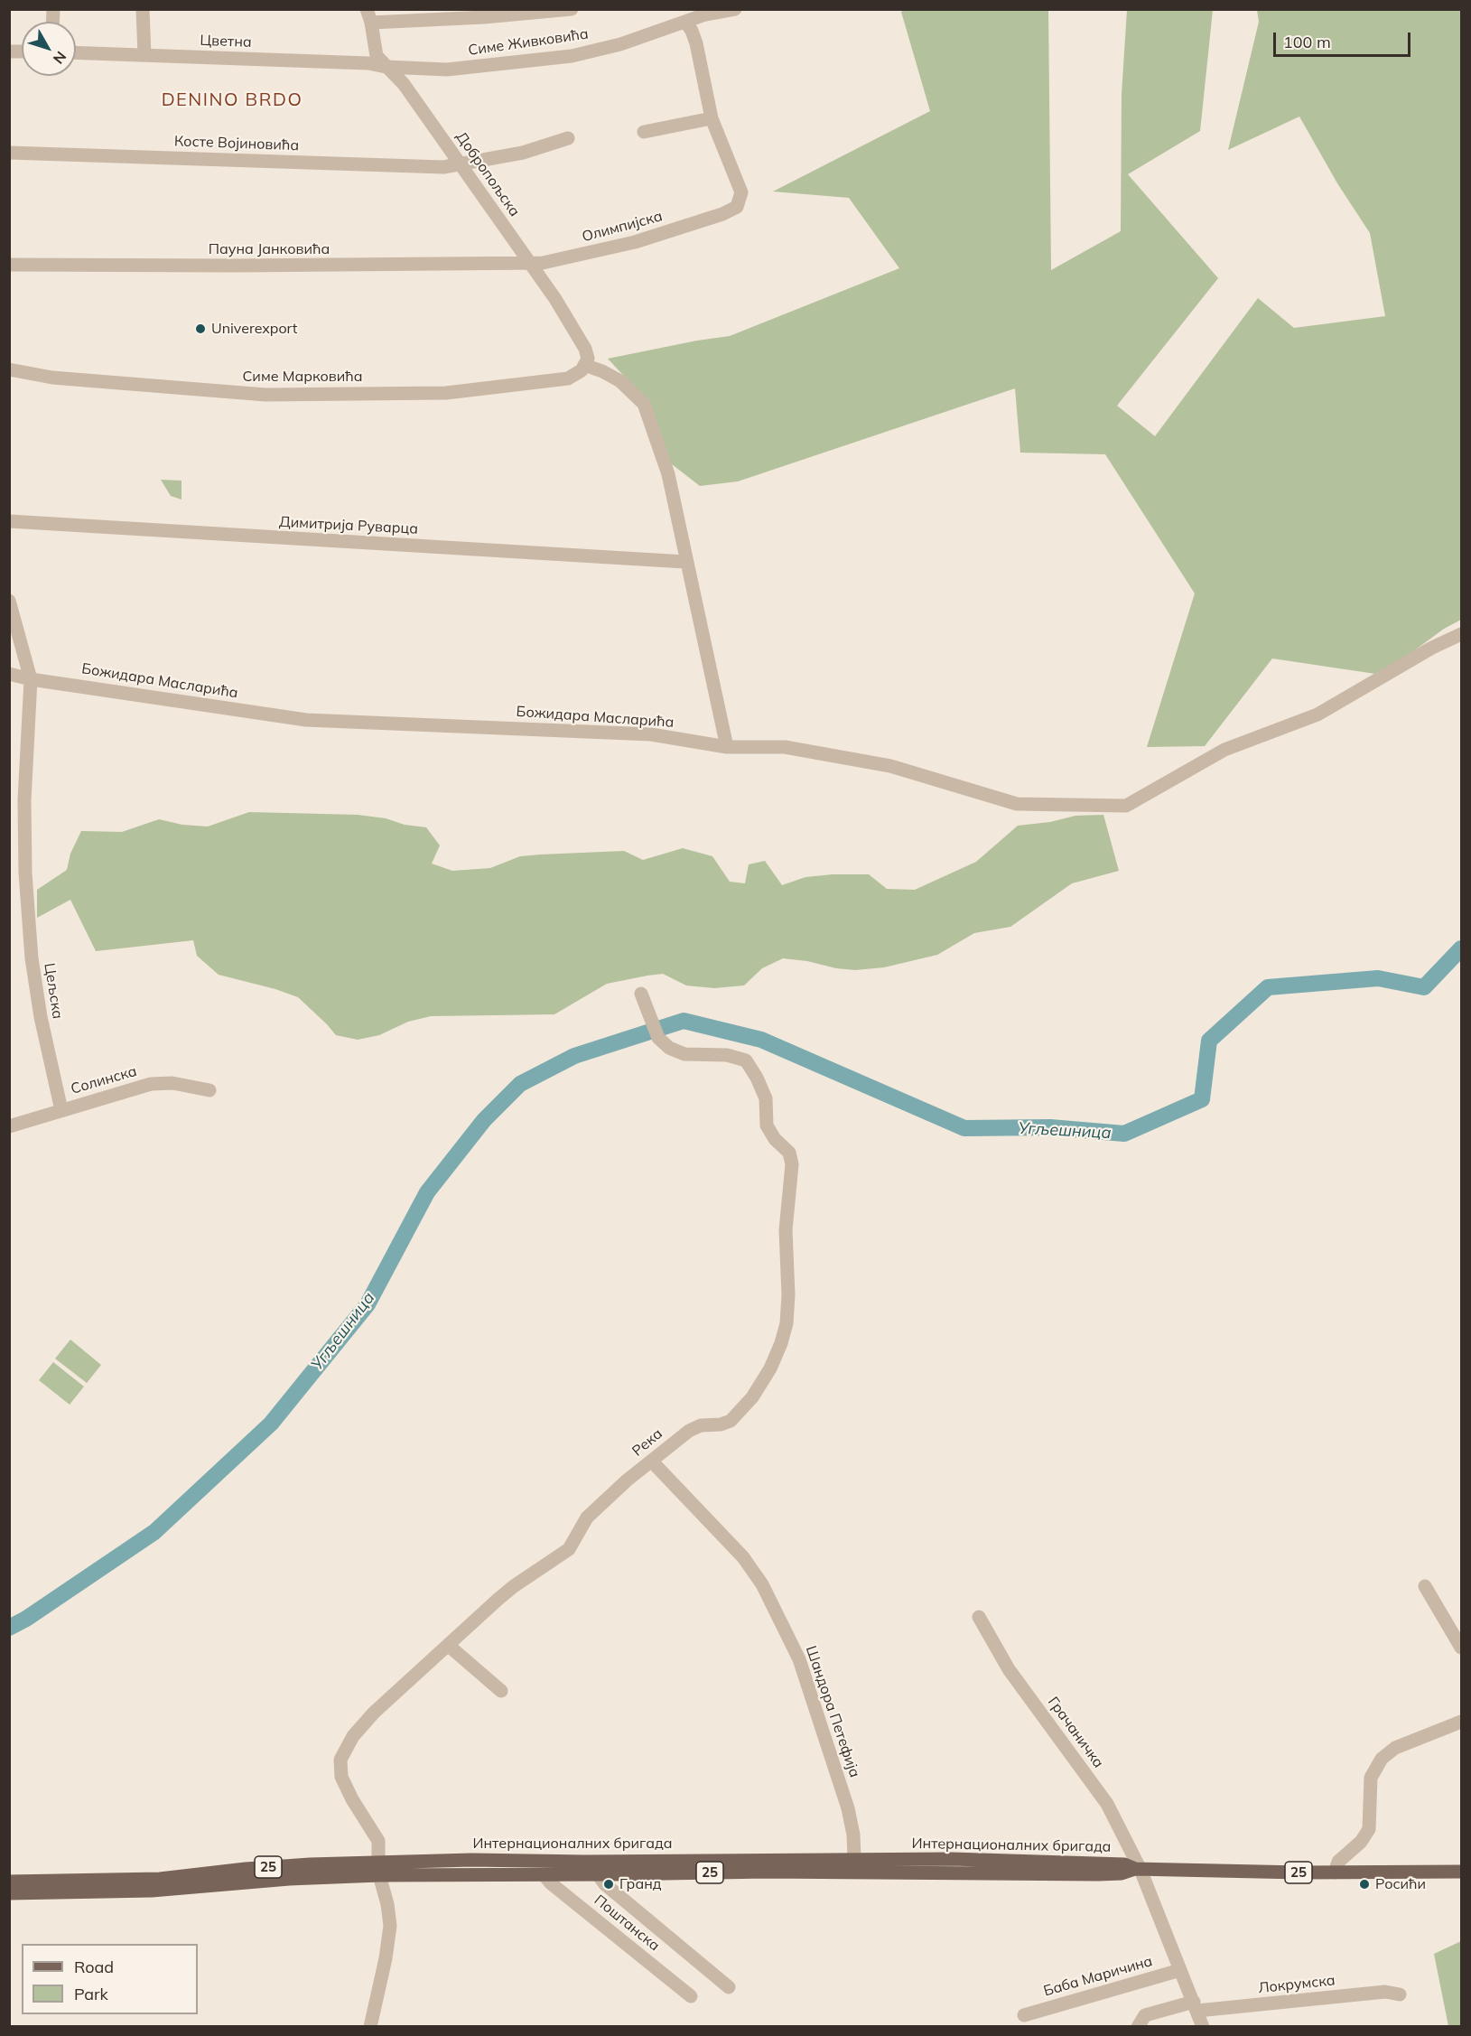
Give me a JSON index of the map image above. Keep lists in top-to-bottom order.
{
  "streets": {
    "main road": ["Интернационалних бригада", "25"],
    "street": [
      "Цветна",
      "Симе Живковића",
      "Косте Војиновића",
      "Добропољска",
      "Олимпијска",
      "Пауна Јанковића",
      "Симе Марковића",
      "Димитрија Руварца",
      "Божидара Масларића",
      "Цељска",
      "Солинска",
      "Река",
      "Шандора Петефија",
      "Грачаничка",
      "Поштанска",
      "Баба Маричина",
      "Локрумска"
    ]
  },
  "crossings": [
    ["Цветна", "Симе Живковића"],
    ["Цветна", "Добропољска"],
    ["Симе Живковића", "Добропољска"],
    ["Косте Војиновића", "Добропољска"],
    ["Добропољска", "Олимпијска"],
    ["Добропољска", "Пауна Јанковића"],
    ["Добропољска", "Симе Марковића"],
    ["Олимпијска", "Пауна Јанковића"],
    ["Божидара Масларића", "Цељска"],
    ["Цељска", "Солинска"],
    ["Река", "Шандора Петефија"],
    ["Река", "Интернационалних бригада"],
    ["Шандора Петефија", "Интернационалних бригада"],
    ["Грачаничка", "Интернационалних бригада"],
    ["Грачаничка", "Баба Маричина"],
    ["Грачаничка", "Локрумска"],
    ["Интернационалних бригада", "Поштанска"]
  ],
  "districts": ["DENINO BRDO"],
  "water": ["Угљешница"],
  "places": ["Univerexport", "Гранд", "Росићи"],
  "legend": ["Road", "Park"],
  "scale_bar": "100 m",
  "north": "bottom right"
}
